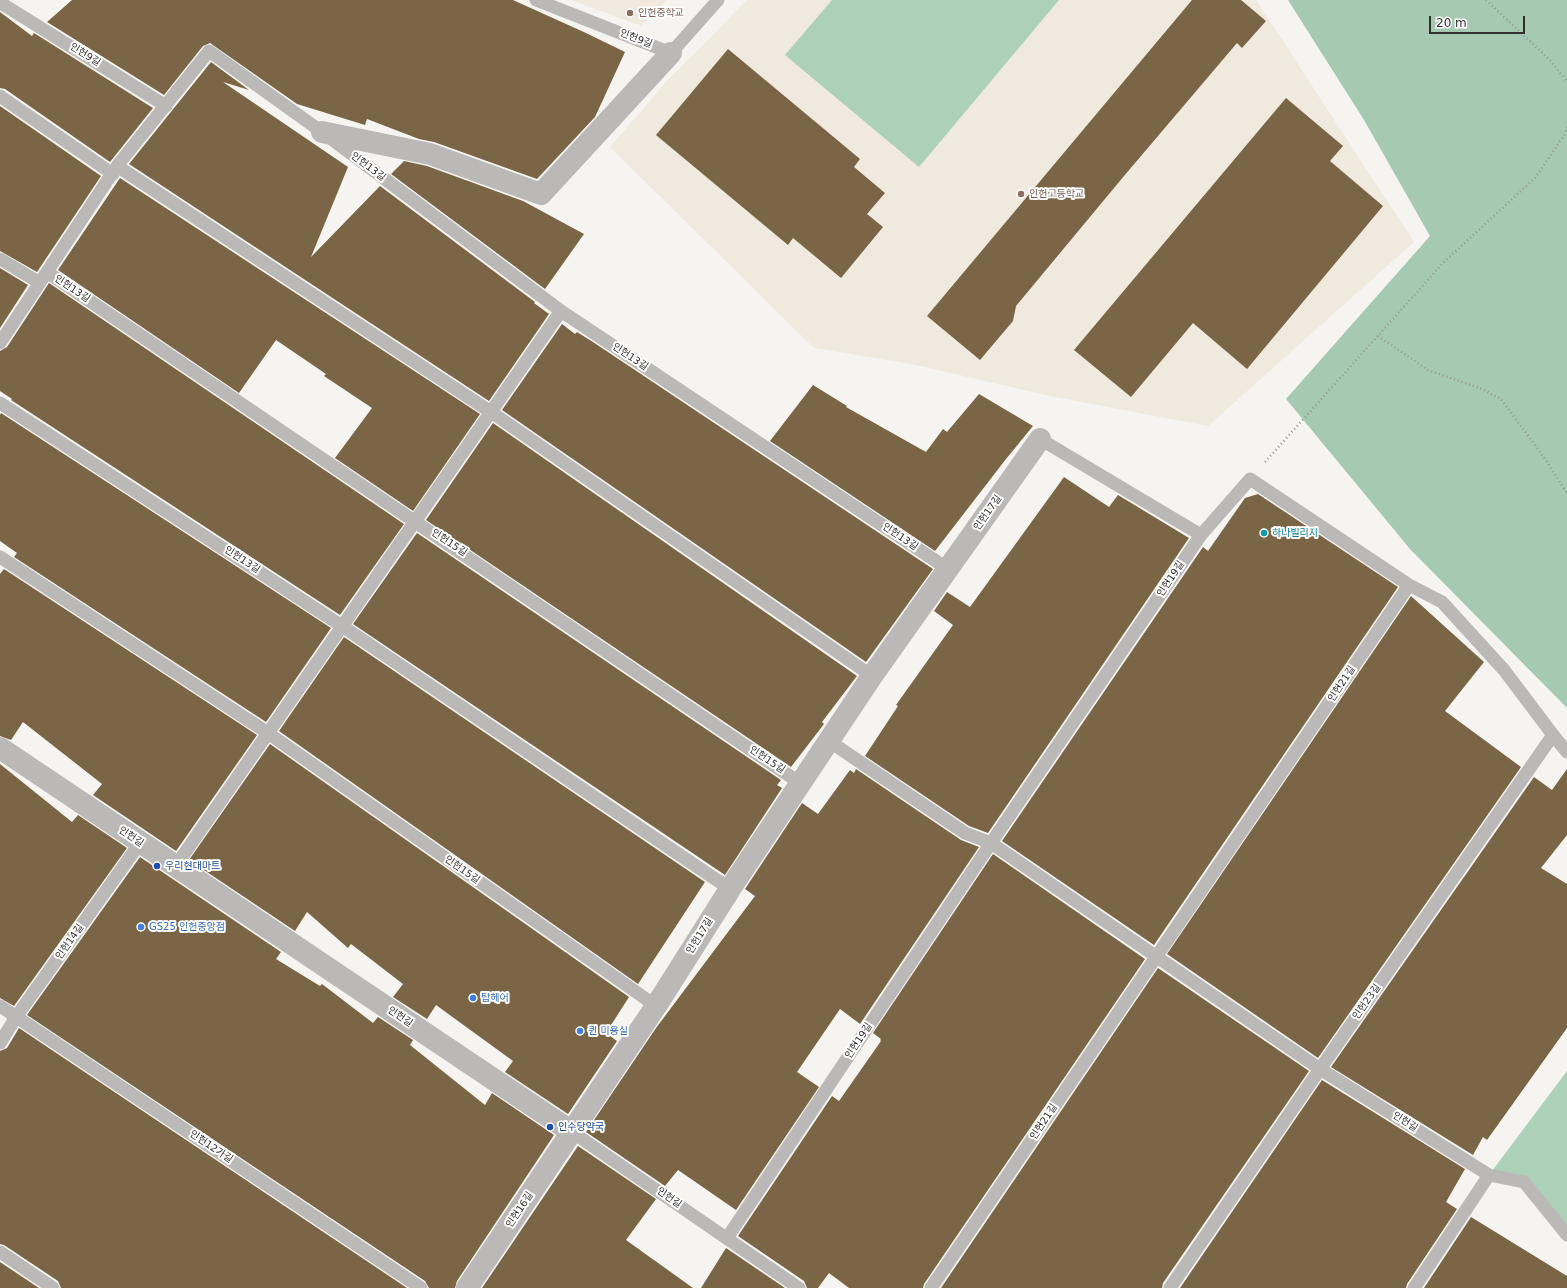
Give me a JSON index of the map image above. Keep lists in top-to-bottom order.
{
  "streets": {
    "street": [
      "인헌13길",
      "인헌17길",
      "인헌길",
      "인헌16길"
    ],
    "lane": [
      "인헌9길",
      "인헌15길",
      "인헌19길",
      "인헌21길",
      "인헌14길",
      "인헌23길",
      "인헌12가길"
    ]
  },
  "crossings": [
    ["인헌9길", "인헌13길"],
    ["인헌13길", "인헌17길"],
    ["인헌13길", "인헌15길"],
    ["인헌17길", "인헌15길"],
    ["인헌17길", "인헌19길"],
    ["인헌17길", "인헌길"],
    ["인헌17길", "인헌16길"],
    ["인헌19길", "인헌길"],
    ["인헌길", "인헌14길"],
    ["인헌길", "인헌23길"],
    ["인헌길", "인헌16길"],
    ["인헌14길", "인헌12가길"]
  ],
  "places": [
    "인헌중학교",
    "인헌고등학교",
    "하나빌리지",
    "우리현대마트",
    "GS25 인헌중앙점",
    "탑헤어",
    "퀸 미용실",
    "인수당약국"
  ],
  "scale_bar": "20 m"
}
